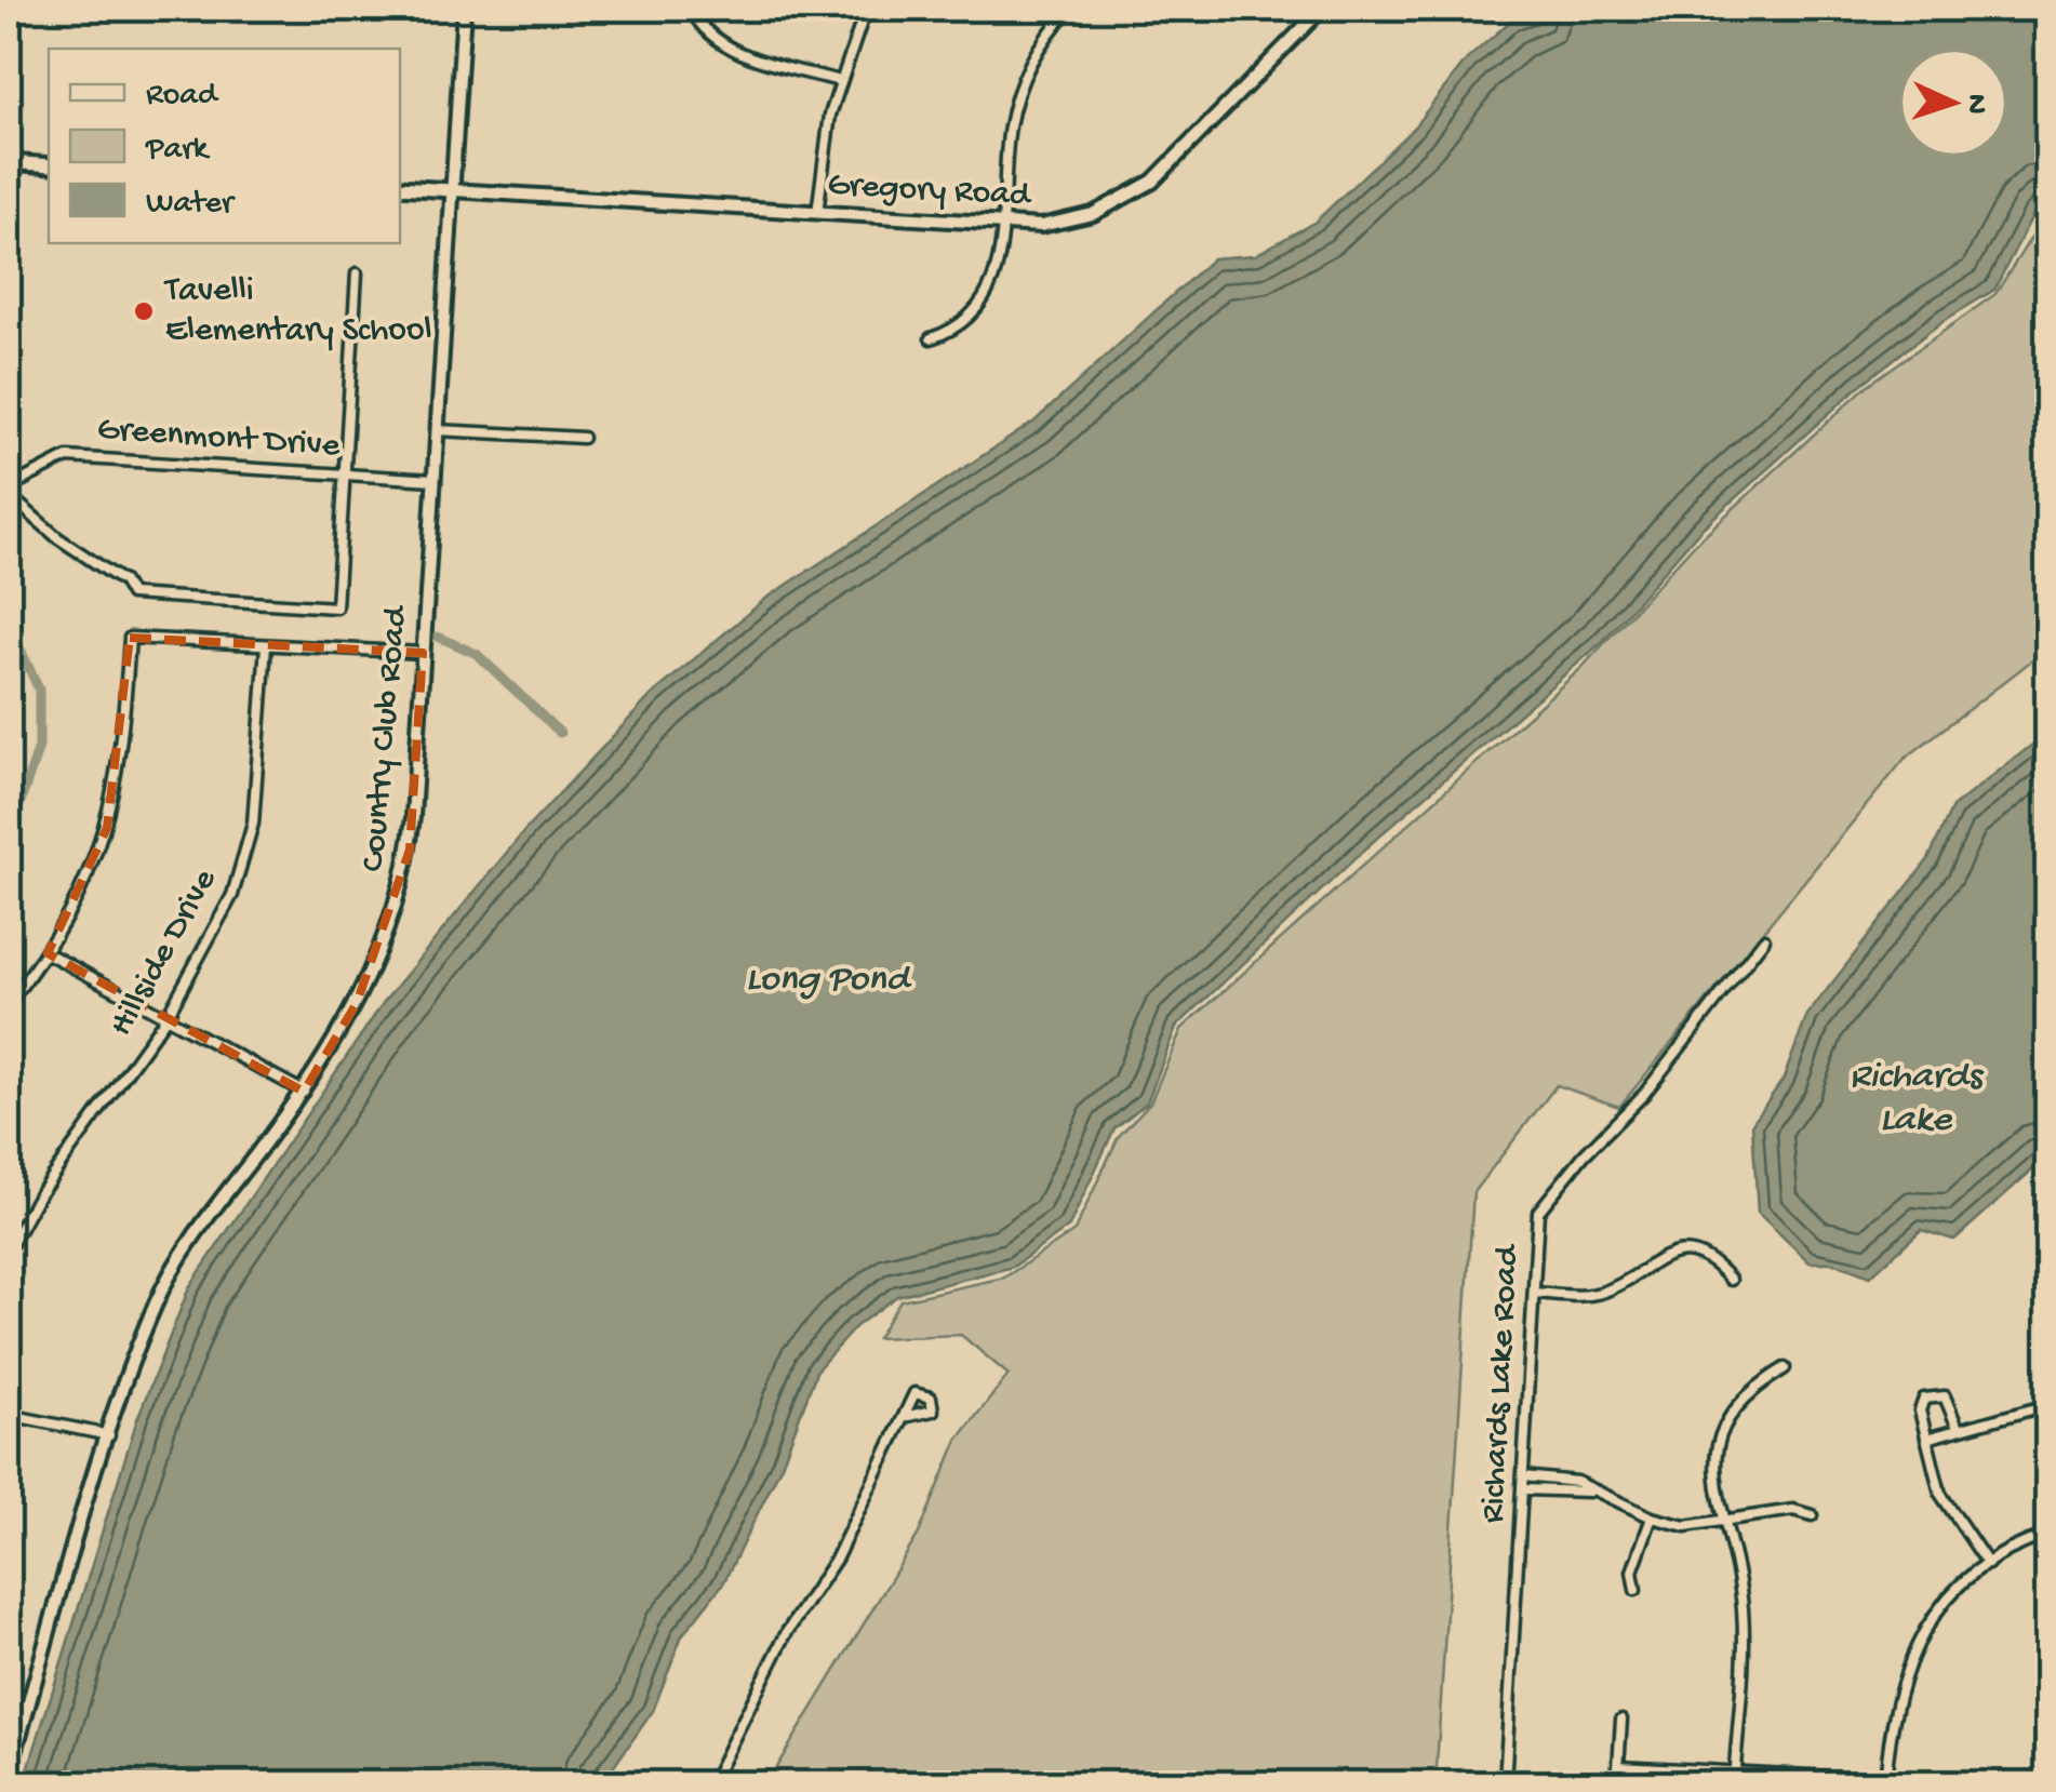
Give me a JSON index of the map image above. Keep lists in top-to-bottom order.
{
  "streets": {
    "street": [
      "Gregory Road",
      "Greenmont Drive",
      "Country Club Road",
      "Hillside Drive",
      "Richards Lake Road"
    ]
  },
  "crossings": [
    ["Gregory Road", "Country Club Road"],
    ["Greenmont Drive", "Country Club Road"]
  ],
  "water": ["Long Pond", "Richards Lake"],
  "places": ["Tavelli Elementary School"],
  "legend": ["Road", "Park", "Water"],
  "north": "right"
}
